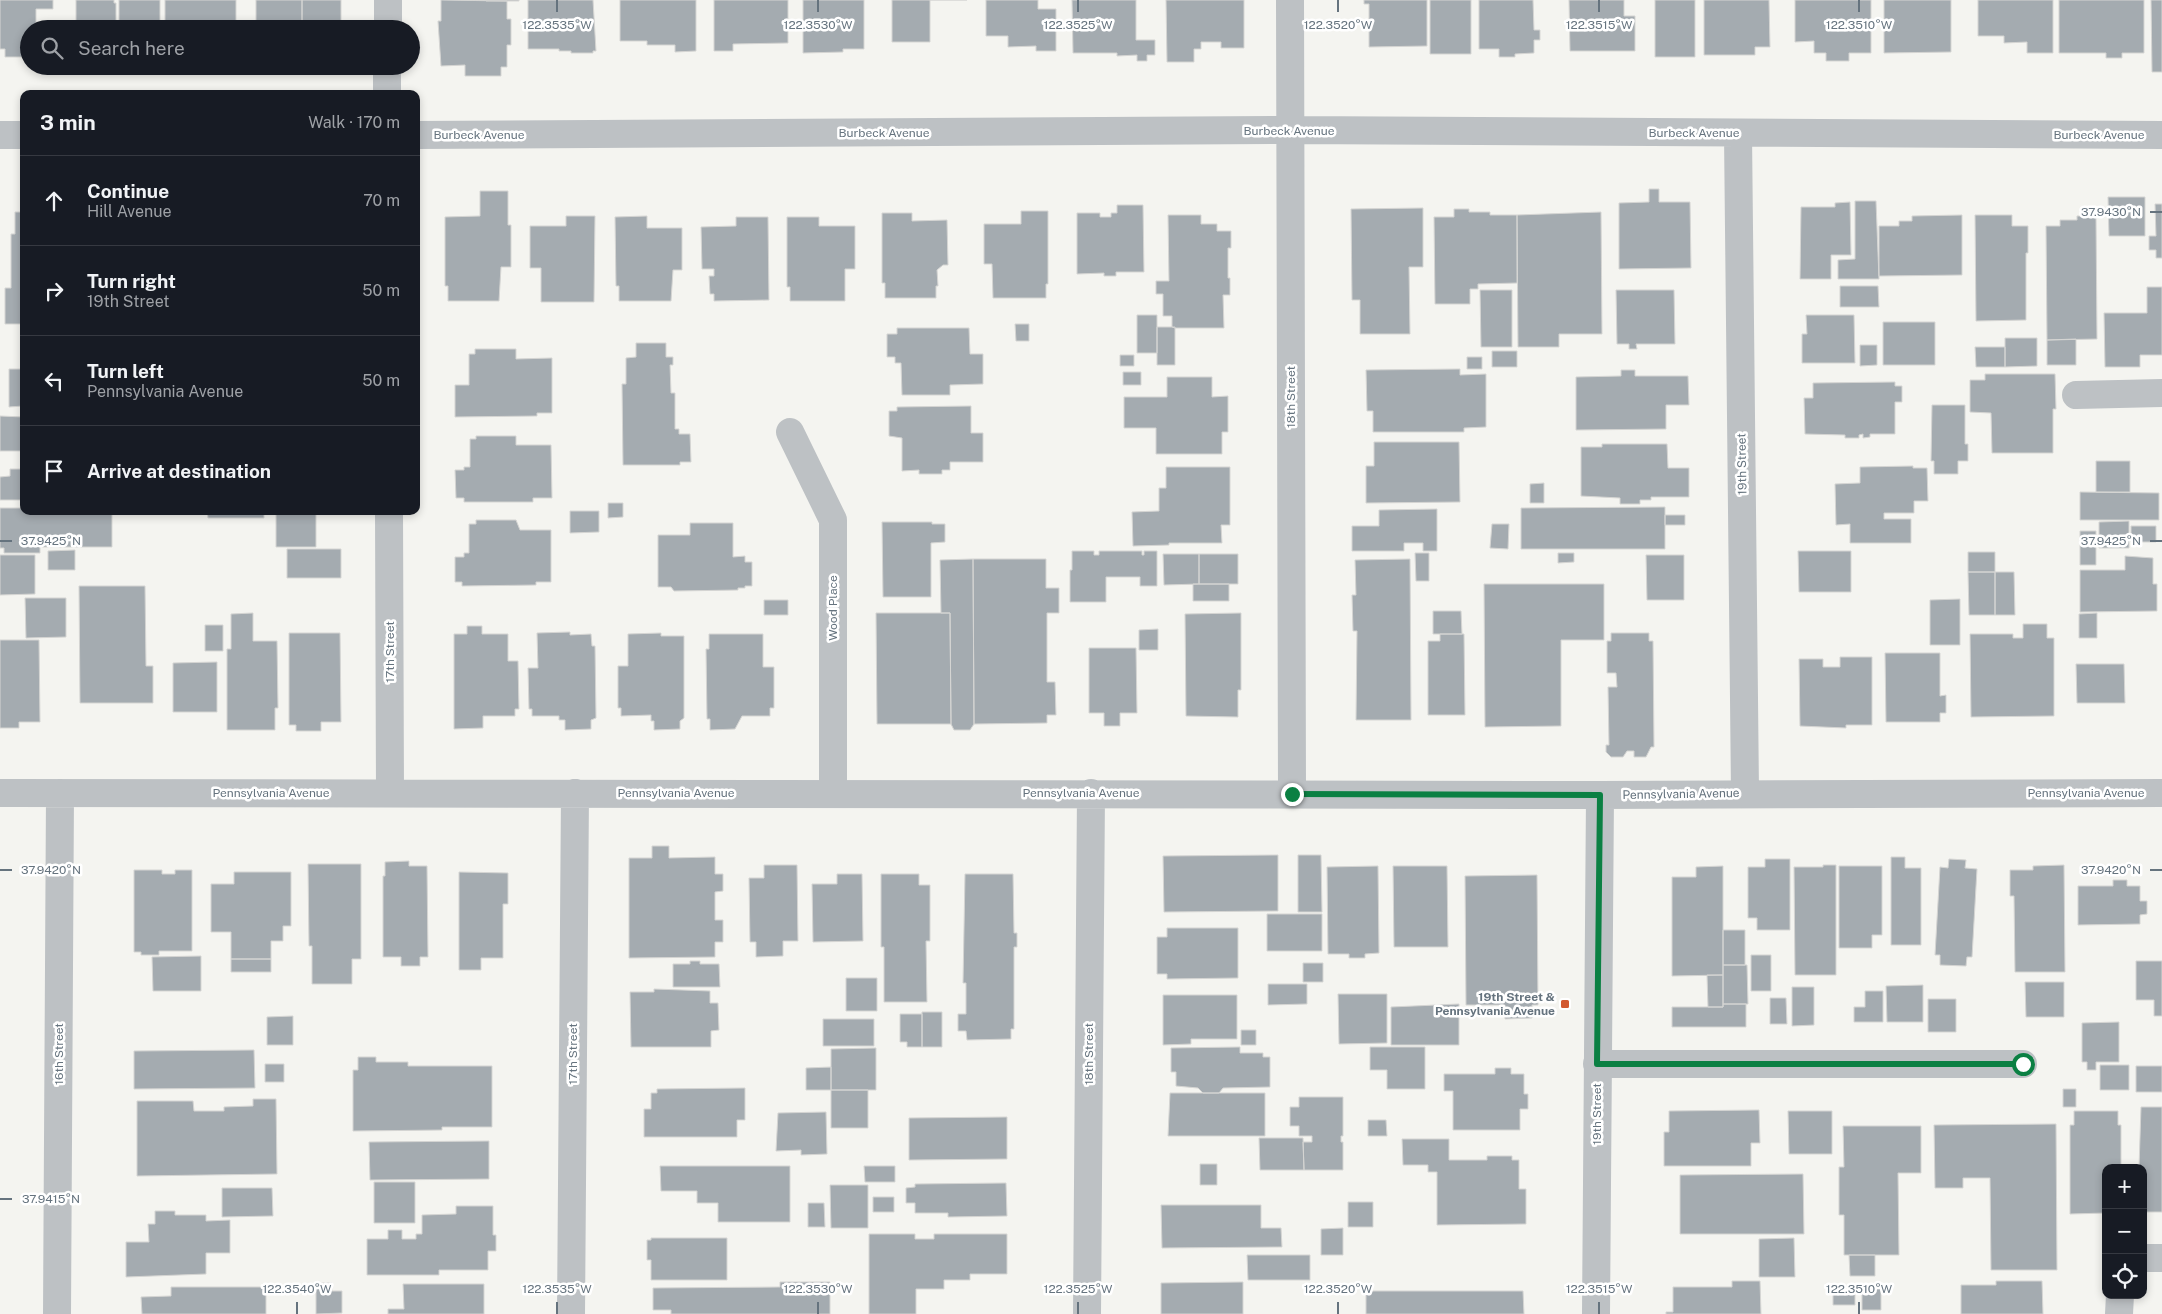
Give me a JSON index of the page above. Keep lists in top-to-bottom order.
{
  "streets": {
    "street": [
      "Burbeck Avenue",
      "18th Street",
      "19th Street",
      "Wood Place",
      "17th Street",
      "Pennsylvania Avenue",
      "16th Street"
    ]
  },
  "crossings": [
    ["Burbeck Avenue", "18th Street"],
    ["Burbeck Avenue", "19th Street"],
    ["18th Street", "Pennsylvania Avenue"],
    ["19th Street", "Pennsylvania Avenue"],
    ["Wood Place", "Pennsylvania Avenue"],
    ["17th Street", "Pennsylvania Avenue"],
    ["Pennsylvania Avenue", "16th Street"]
  ],
  "places": {
    "transit": ["19th Street & Pennsylvania Avenue"]
  },
  "page": {
    "search": "Search here",
    "heading": ["3 min", "Walk · 170 m"],
    "list": [
      ["Continue", "Hill Avenue", "70 m"],
      ["Turn right", "19th Street", "50 m"],
      ["Turn left", "Pennsylvania Avenue", "50 m"],
      "Arrive at destination"
    ],
    "map_buttons": ["+", "−"]
  },
  "coordinates": [
    "122.3535°W",
    "122.3530°W",
    "122.3525°W",
    "122.3520°W",
    "122.3515°W",
    "122.3510°W",
    "37.9430°N",
    "37.9425°N",
    "37.9420°N",
    "37.9415°N",
    "122.3540°W"
  ]
}
